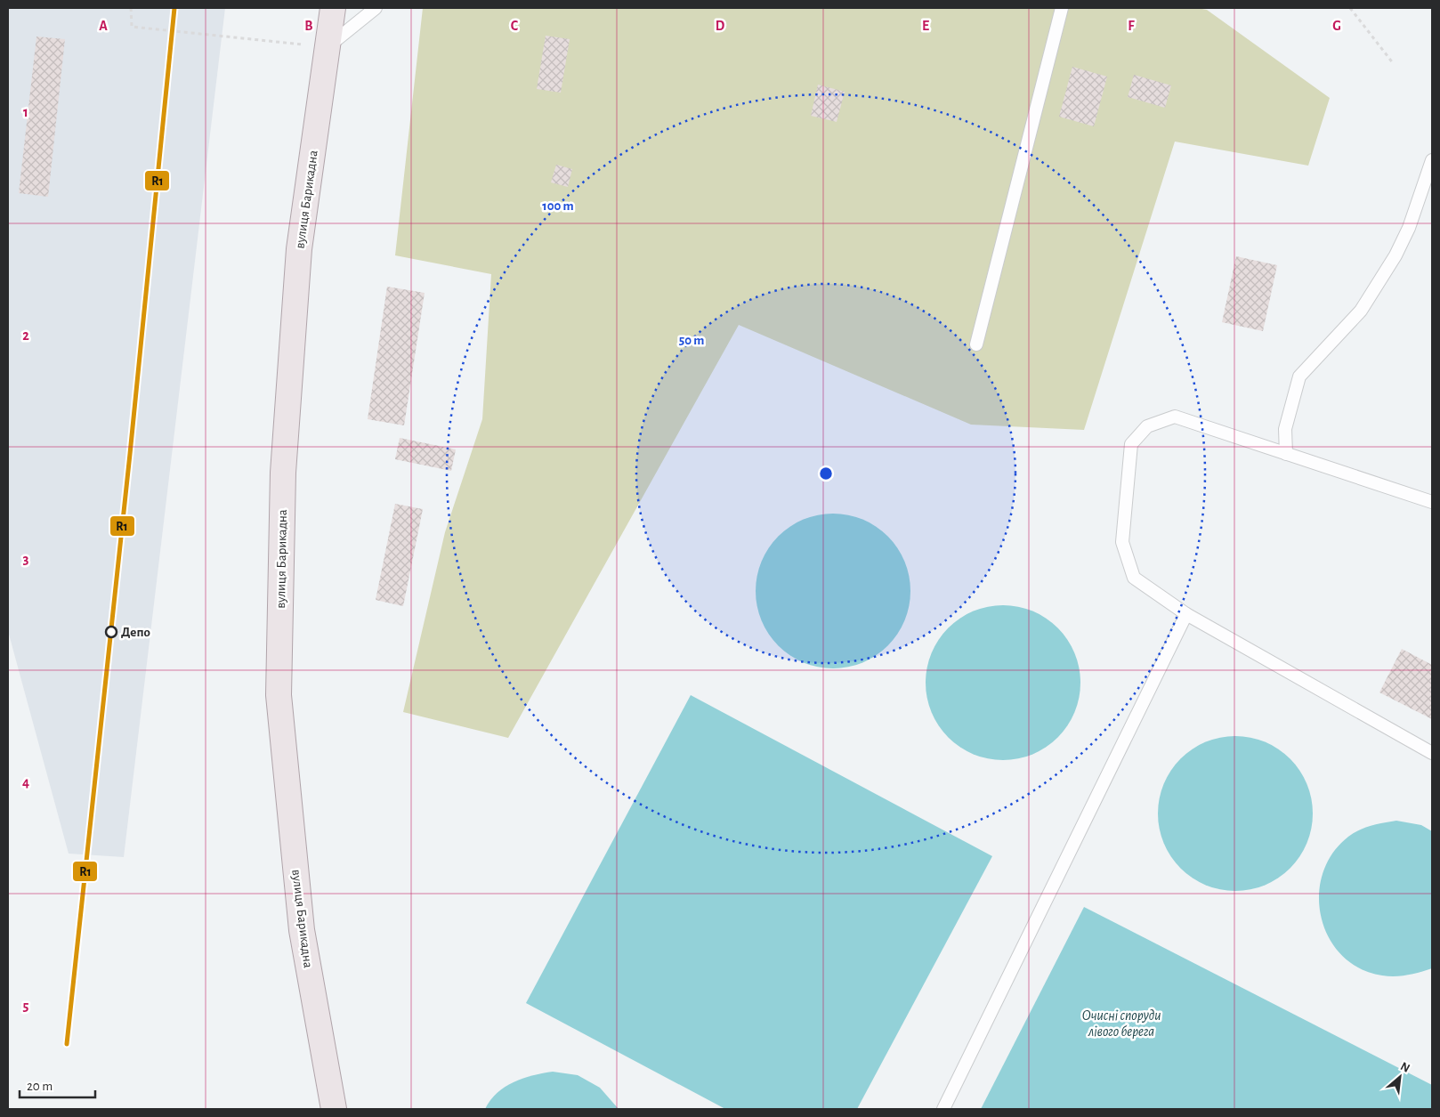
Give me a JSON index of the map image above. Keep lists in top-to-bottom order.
{
  "streets": {
    "main road": ["вулиця Барикадна"]
  },
  "water": ["Очисні споруди лівого берега"],
  "places": ["Депо"],
  "lines": ["transit line R1"],
  "scale_bar": "20 m",
  "north": "top right",
  "grid": {
    "columns": [
      "A",
      "B",
      "C",
      "D",
      "E",
      "F",
      "G"
    ],
    "rows": [
      "1",
      "2",
      "3",
      "4",
      "5"
    ]
  },
  "rings": ["100 m", "50 m"]
}
